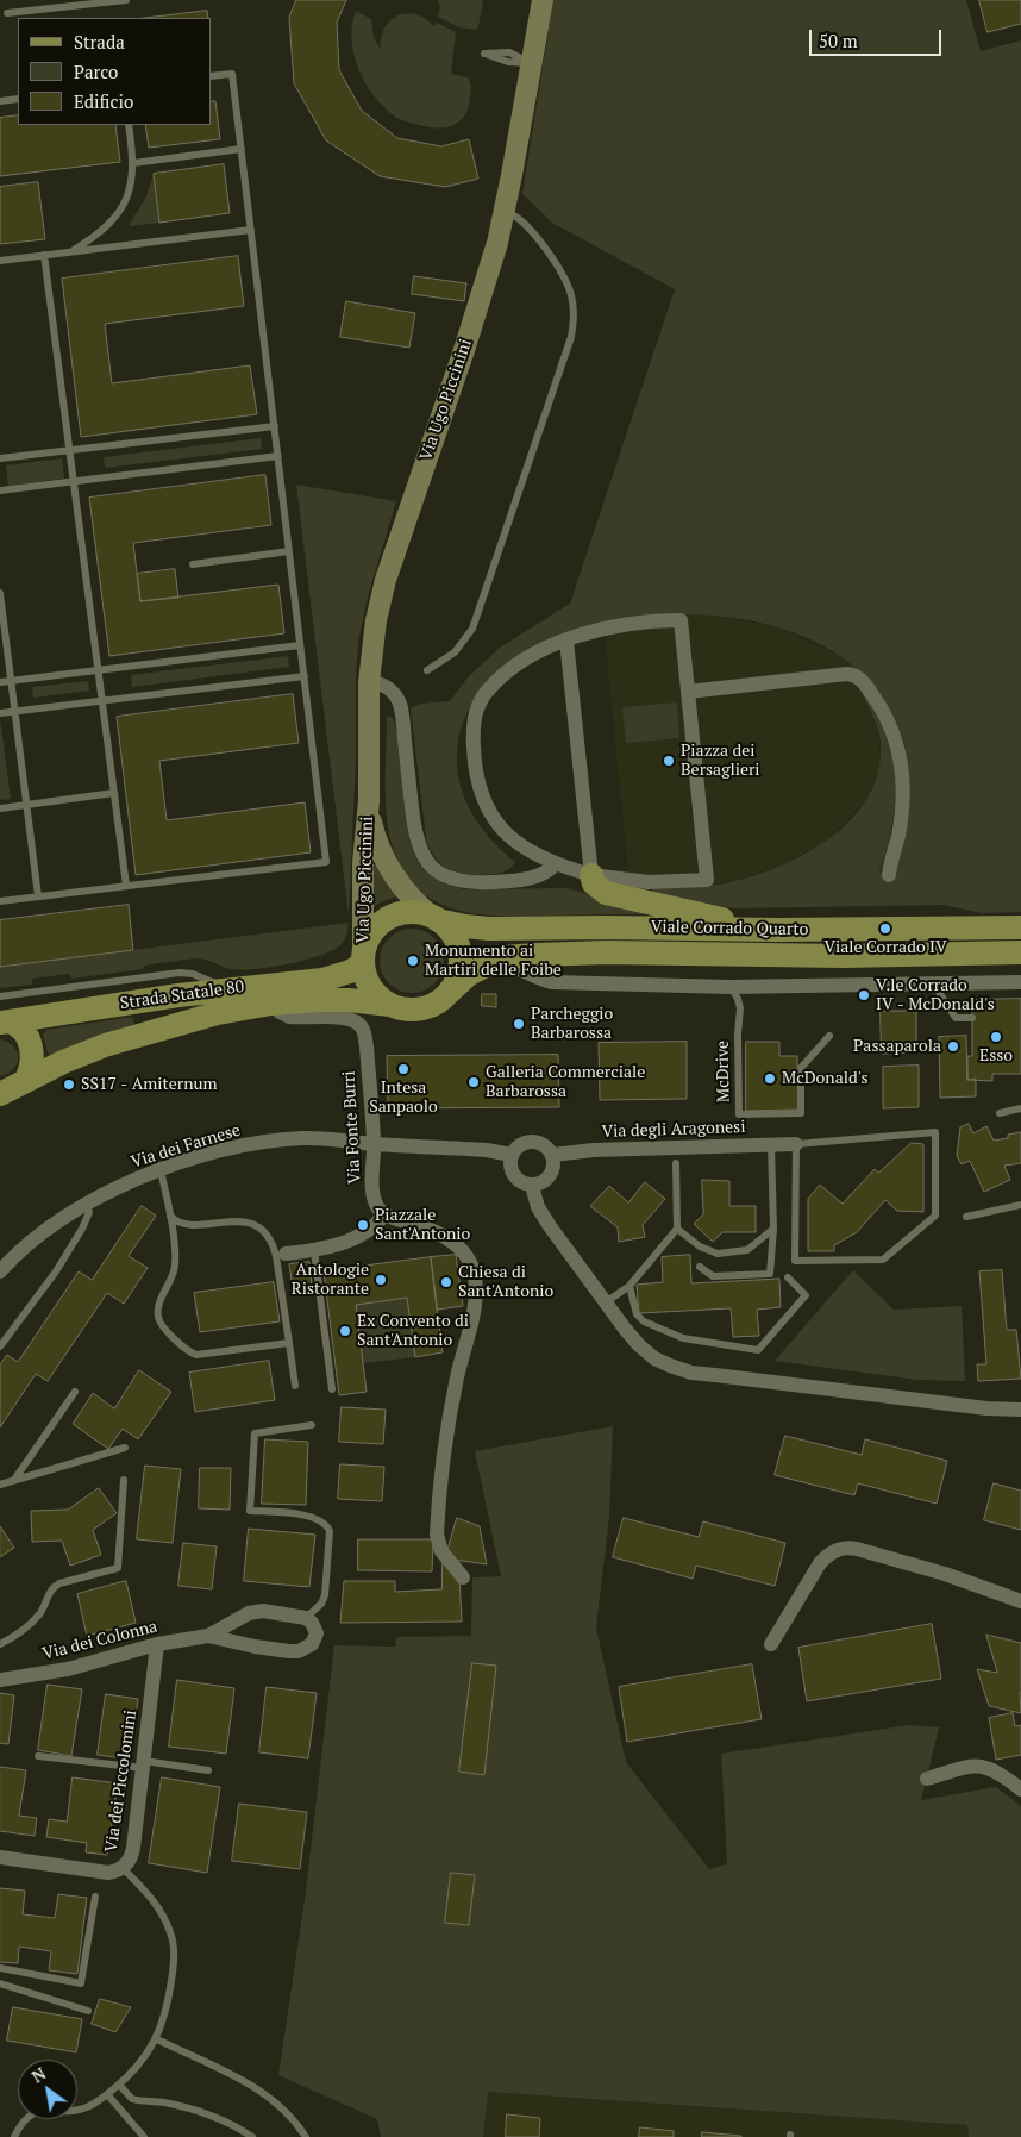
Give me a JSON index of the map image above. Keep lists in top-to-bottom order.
{
  "streets": {
    "main road": ["Via Ugo Piccinini", "Viale Corrado Quarto", "Strada Statale 80"],
    "street": [
      "Via Fonte Burri",
      "Via degli Aragonesi",
      "Via dei Farnese",
      "Via dei Colonna",
      "Via dei Piccolomini"
    ],
    "lane": ["McDrive"]
  },
  "crossings": [
    ["Via Ugo Piccinini", "Viale Corrado Quarto"],
    ["Via Ugo Piccinini", "Strada Statale 80"],
    ["Viale Corrado Quarto", "Strada Statale 80"],
    ["Viale Corrado Quarto", "McDrive"],
    ["Via Fonte Burri", "Via dei Farnese"],
    ["Via dei Colonna", "Via dei Piccolomini"]
  ],
  "places": [
    "Piazza dei Bersaglieri",
    "Viale Corrado IV",
    "Monumento ai Martiri delle Foibe",
    "V.le Corrado IV - McDonald's",
    "Parcheggio Barbarossa",
    "Esso",
    "Passaparola",
    "Intesa Sanpaolo",
    "McDonald's",
    "Galleria Commerciale Barbarossa",
    "SS17 - Amiternum",
    "Piazzale Sant'Antonio",
    "Antologie Ristorante",
    "Chiesa di Sant'Antonio",
    "Ex Convento di Sant'Antonio"
  ],
  "legend": ["Strada", "Parco", "Edificio"],
  "scale_bar": "50 m",
  "north": "top left"
}
